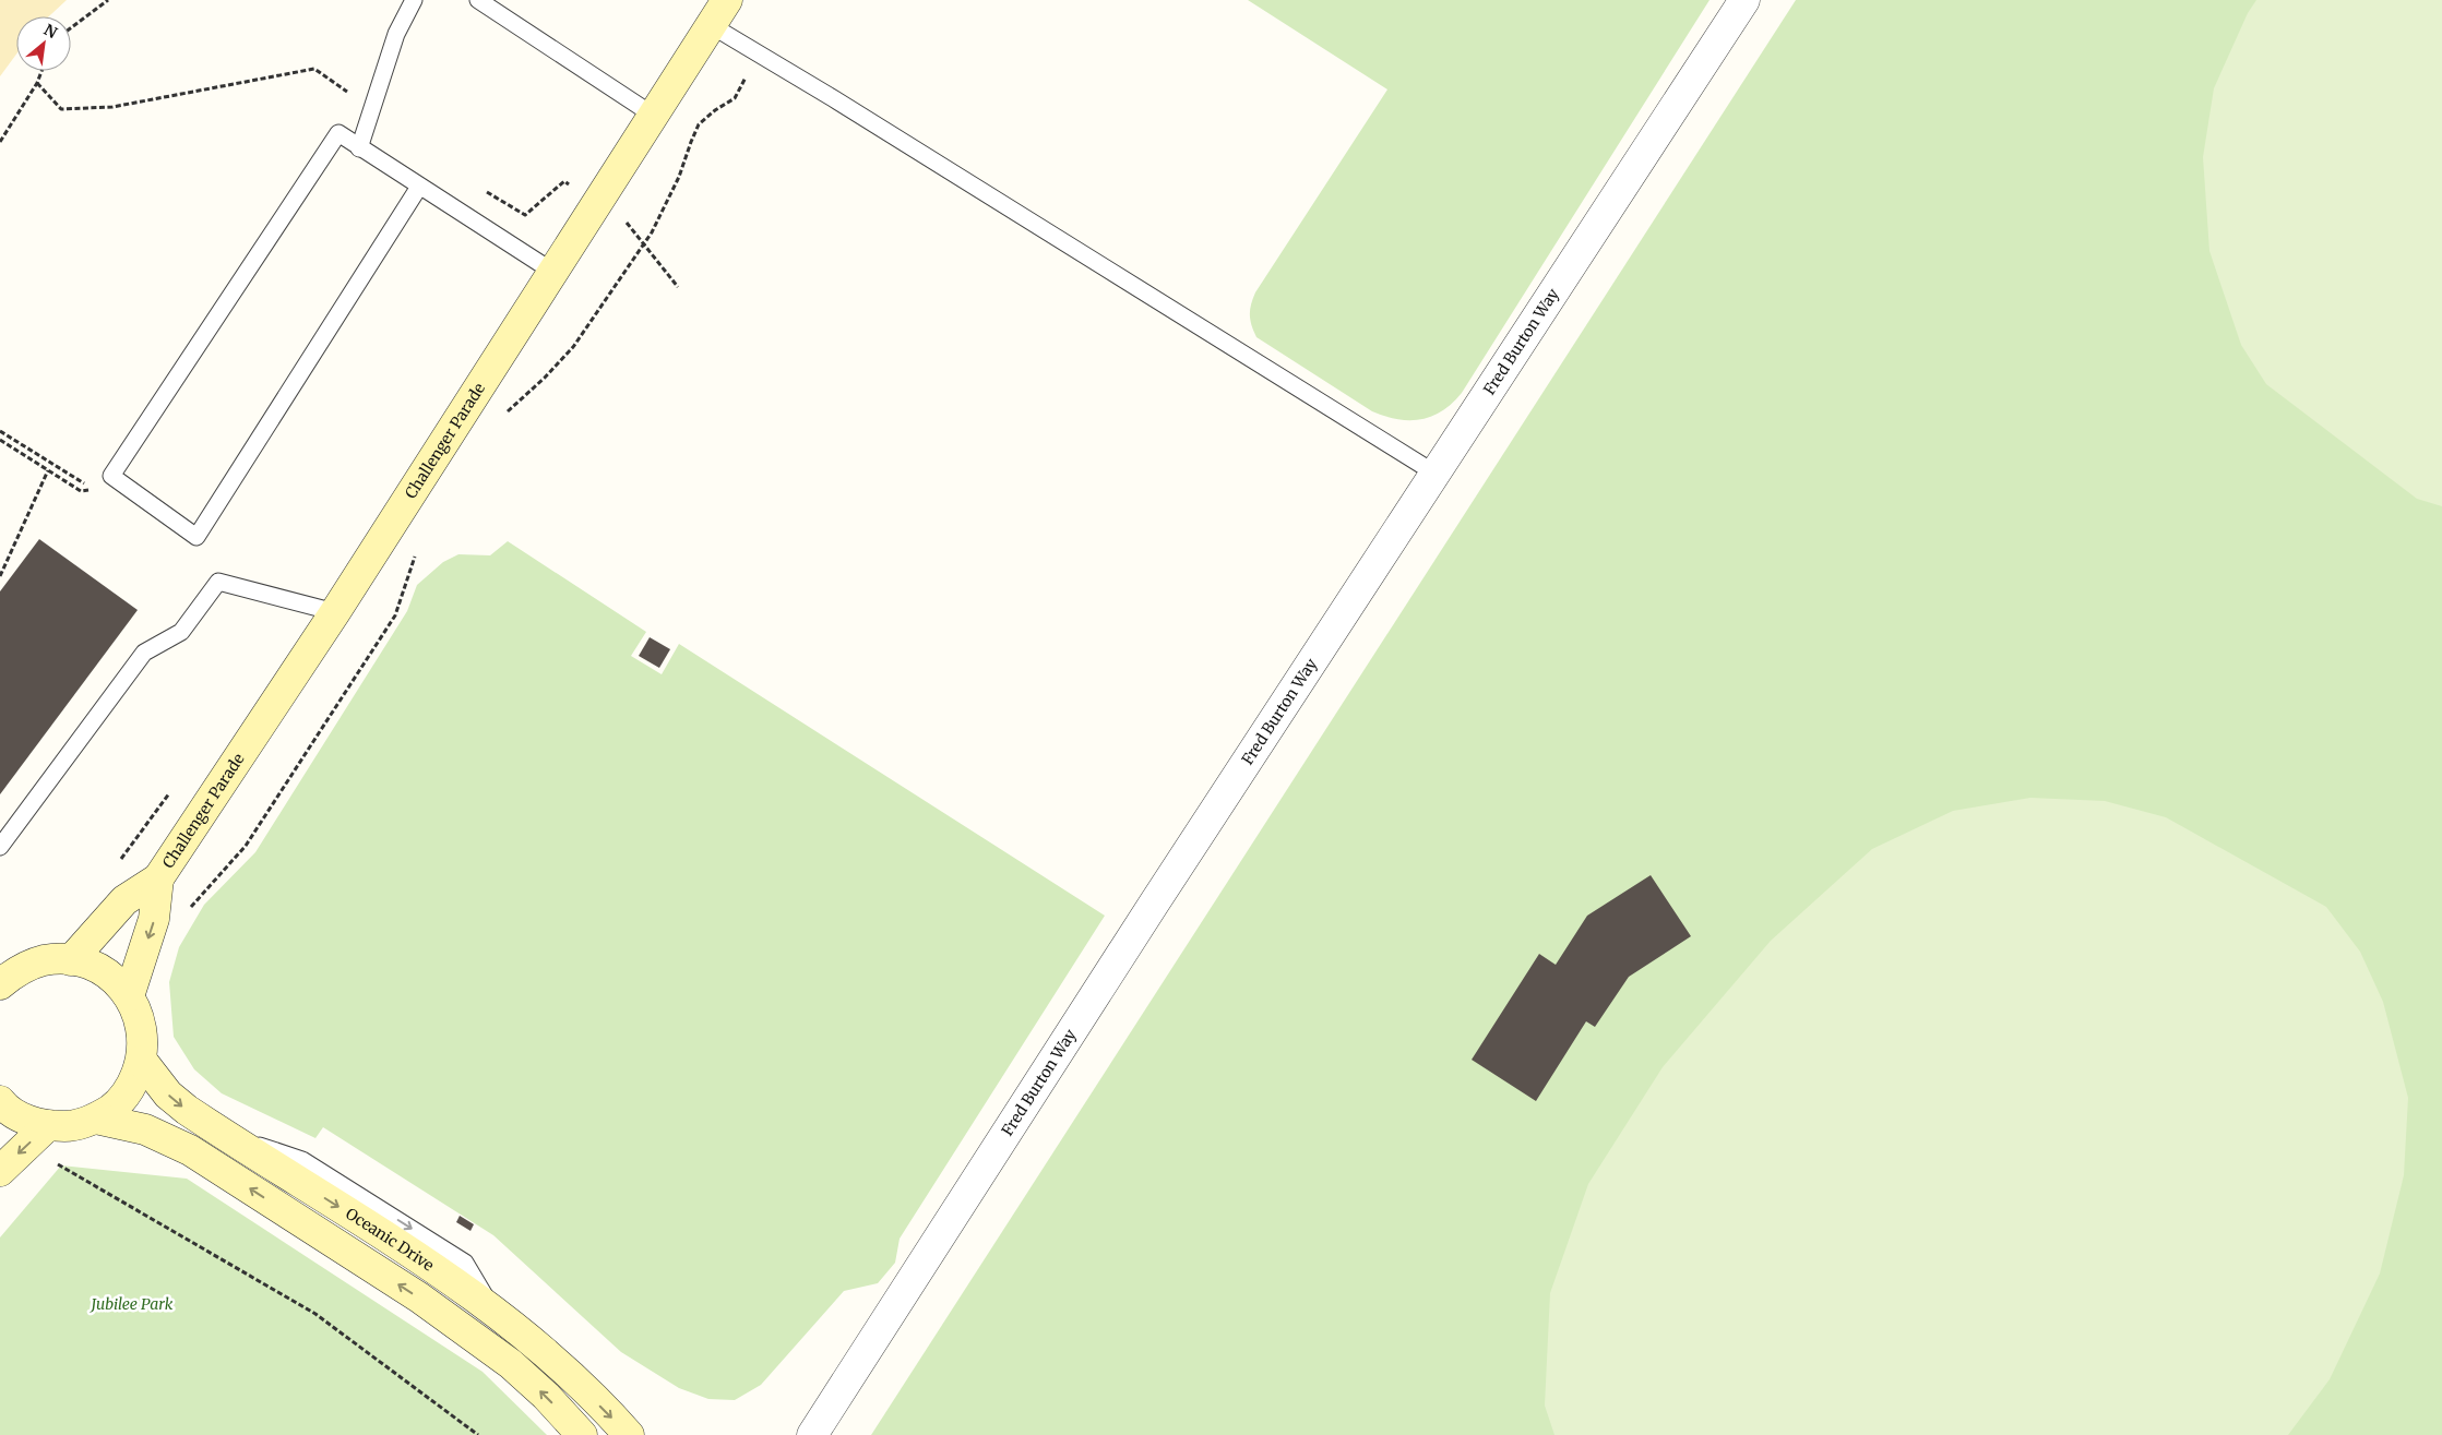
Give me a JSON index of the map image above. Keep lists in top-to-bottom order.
{
  "streets": {
    "street": ["Fred Burton Way", "Challenger Parade", "Oceanic Drive"]
  },
  "parks": ["Jubilee Park"],
  "north": "top right"
}
